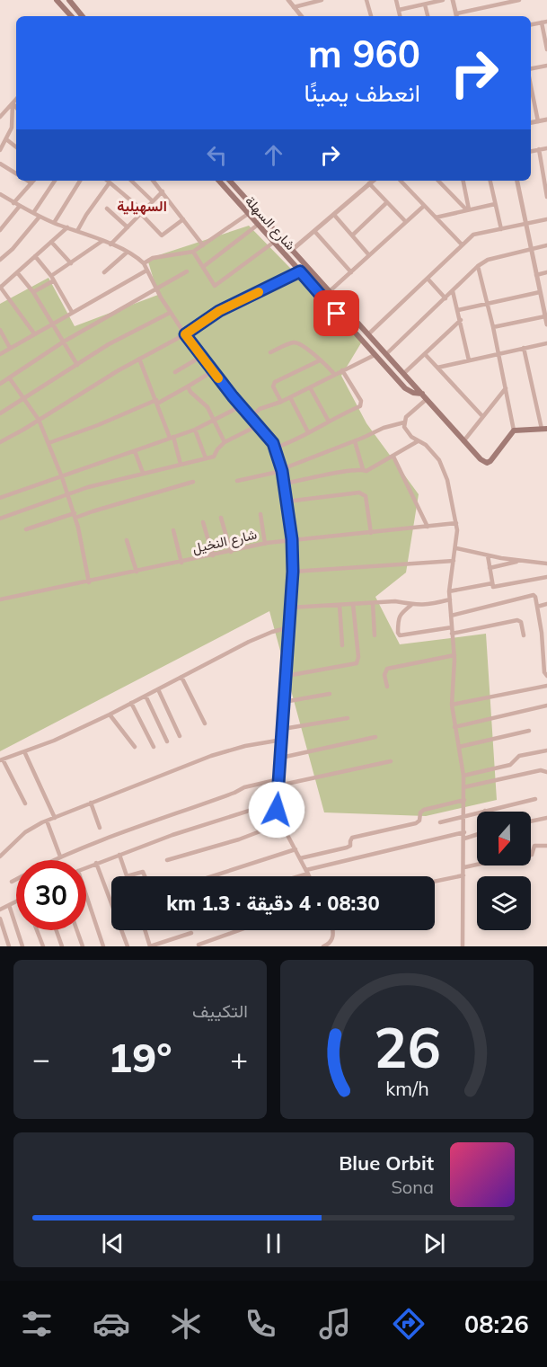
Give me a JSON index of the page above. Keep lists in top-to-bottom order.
{
  "streets": {
    "main road": ["شارع السهلة"],
    "street": ["شارع النخيل"]
  },
  "districts": ["السهيلية"],
  "north": "bottom",
  "page": {
    "turn": ["960 m", "انعطف يمينًا"],
    "limit": "30",
    "trip": "08:30 · 4 دقيقة · 1.3 km",
    "tile": "التكييف",
    "heat": ["−", "19°", "+"],
    "song": ["Blue Orbit", "Sona"],
    "tabs": "08:26",
    "gauge": ["26", "km/h"]
  }
}
